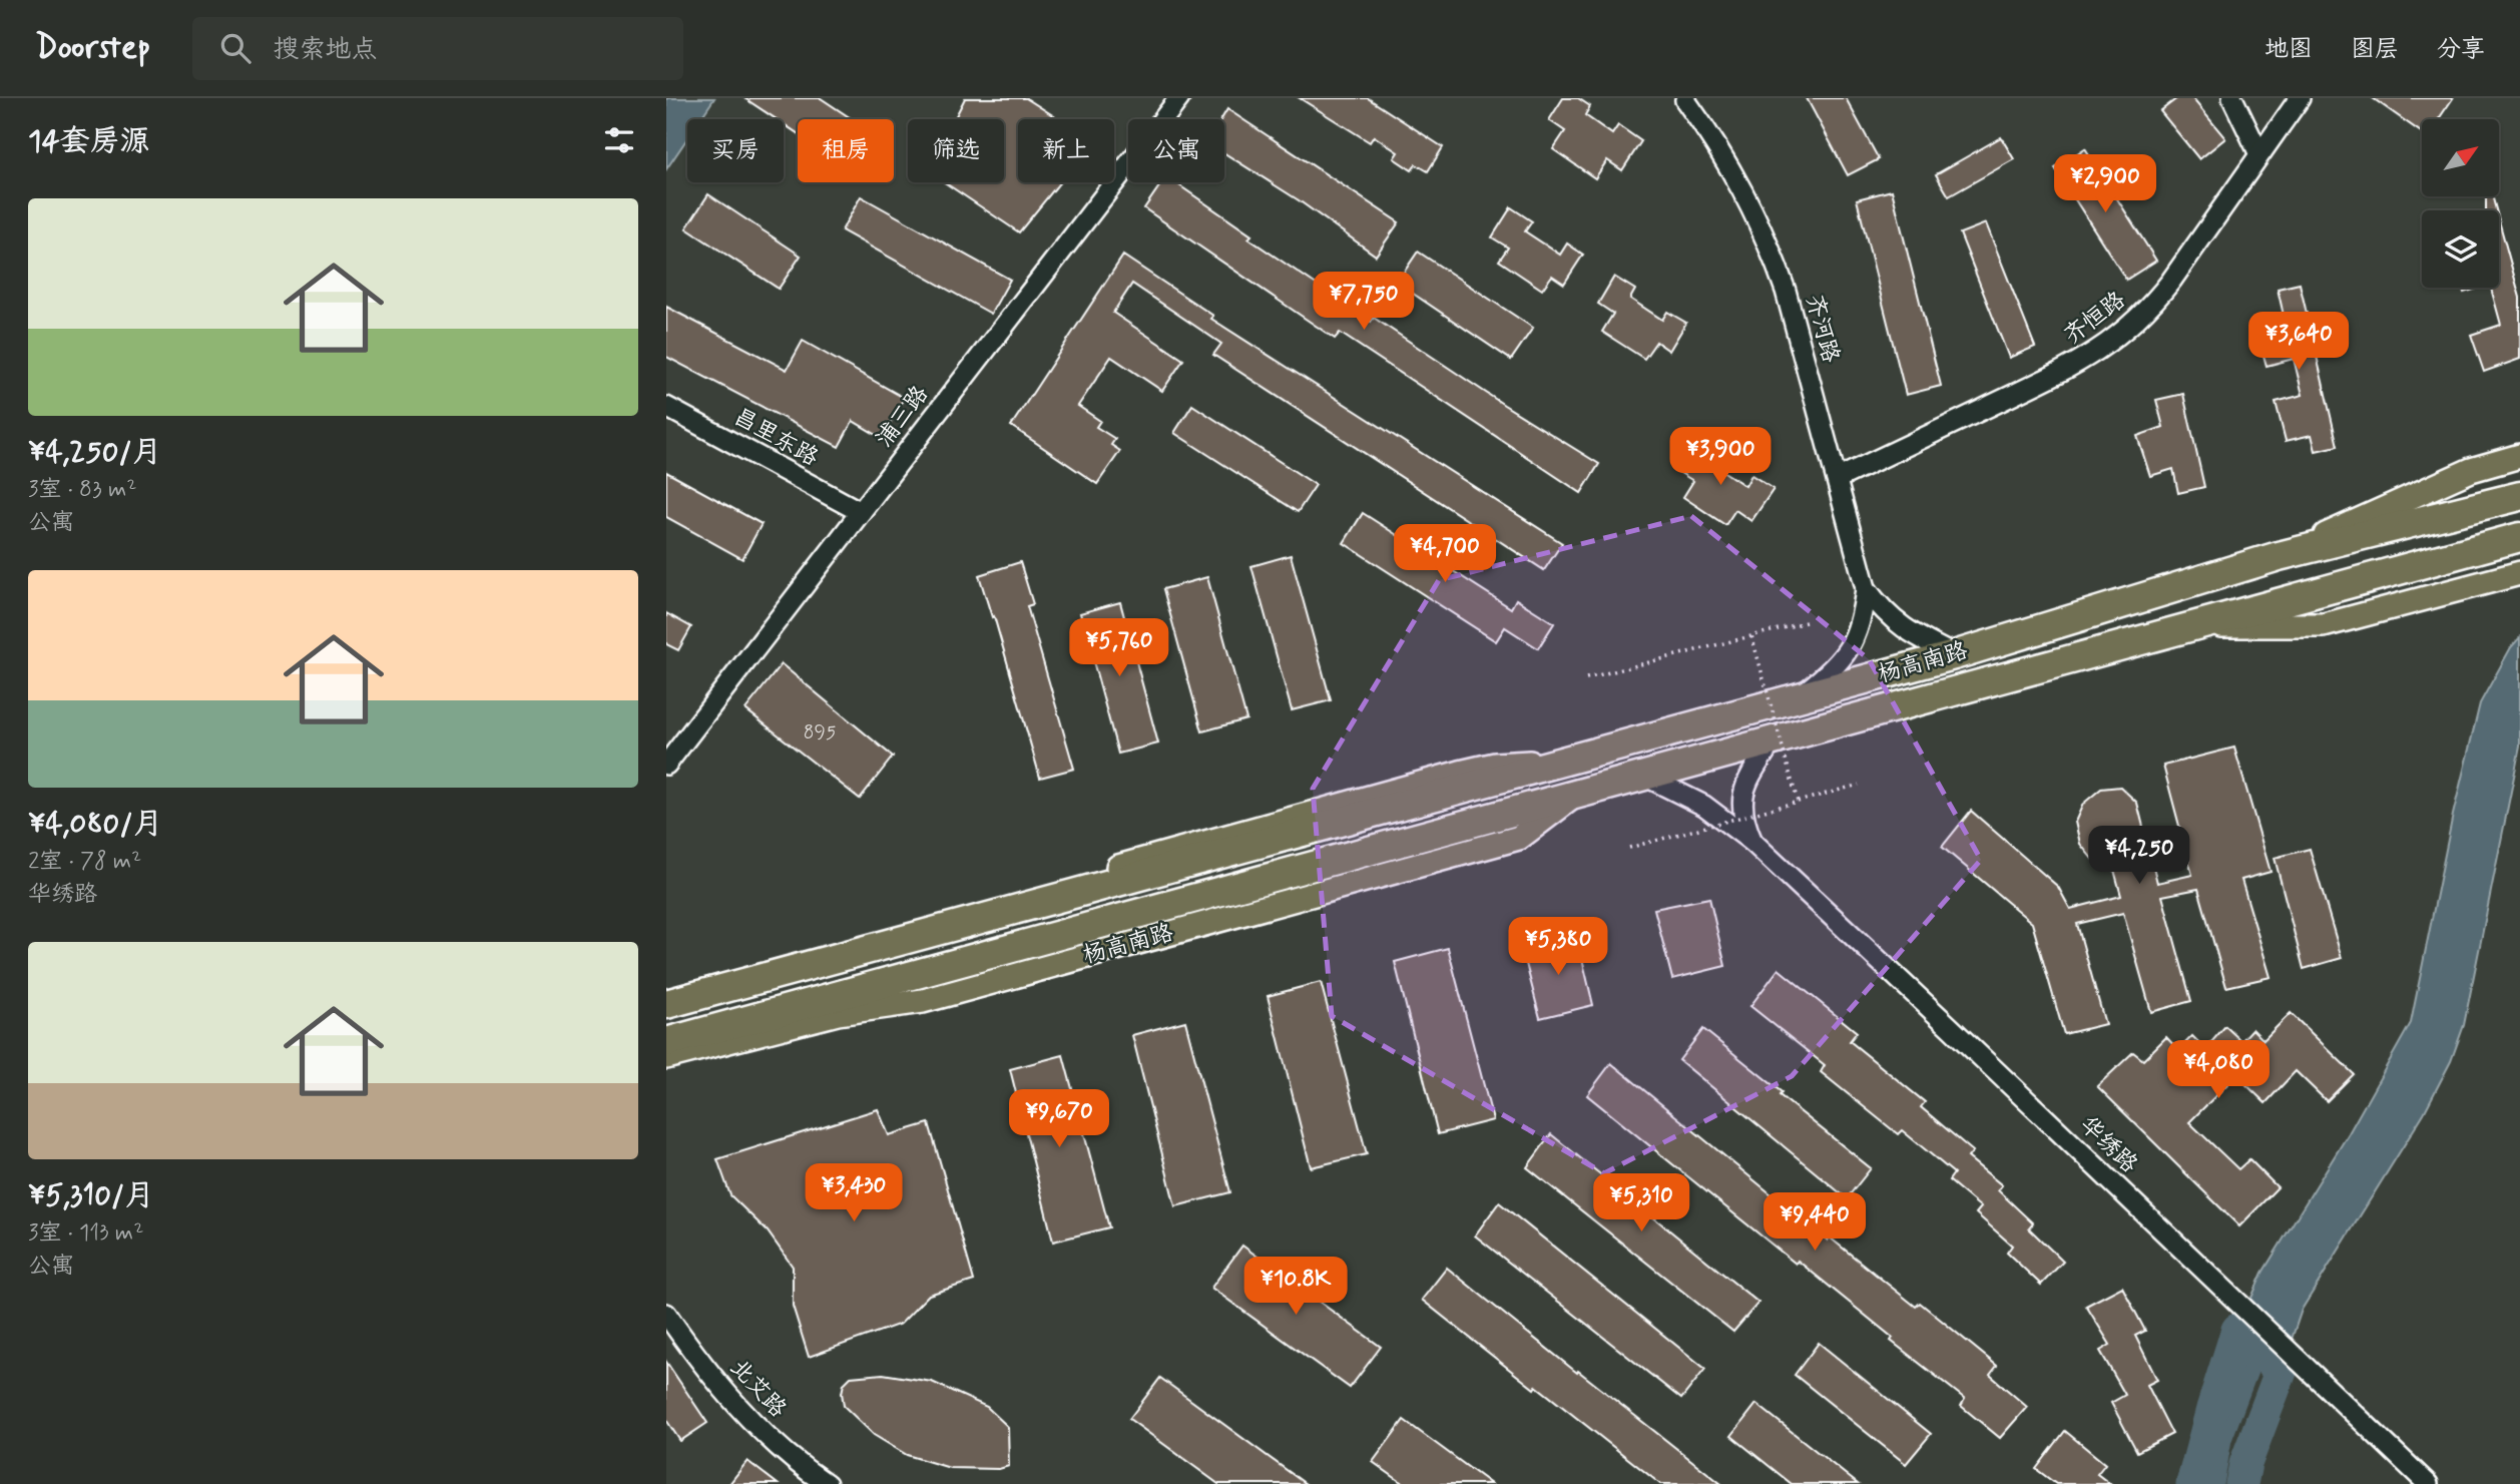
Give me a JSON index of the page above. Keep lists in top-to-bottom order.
{
  "streets": {
    "highway": ["杨高南路"],
    "street": [
      "齐恒路",
      "齐河路",
      "浦三路",
      "昌里东路",
      "华绣路",
      "北艾路"
    ]
  },
  "crossings": [
    ["齐恒路", "齐河路"],
    ["齐河路", "杨高南路"],
    ["浦三路", "昌里东路"],
    ["杨高南路", "华绣路"]
  ],
  "house_numbers": ["895"],
  "north": "top right",
  "page": {
    "header": "Doorstep",
    "search": "搜索地点",
    "nav": ["地图", "图层", "分享"],
    "heading": "14套房源",
    "chip": [
      "买房",
      "租房",
      "筛选",
      "新上",
      "公寓"
    ],
    "price": [
      "¥2,900",
      "¥7,750",
      "¥3,640",
      "¥3,900",
      "¥4,700",
      "¥5,760",
      "¥4,250",
      "¥5,380",
      "¥4,080",
      "¥9,670",
      "¥3,430",
      "¥5,310",
      "¥9,440",
      "¥10.8K"
    ],
    "list": [
      {
        "name": "¥4,250/月",
        "note": "3室 · 83 m² · 公寓"
      },
      {
        "name": "¥4,080/月",
        "note": "2室 · 78 m² · 华绣路"
      },
      {
        "name": "¥5,310/月",
        "note": "3室 · 113 m² · 公寓"
      }
    ]
  }
}
